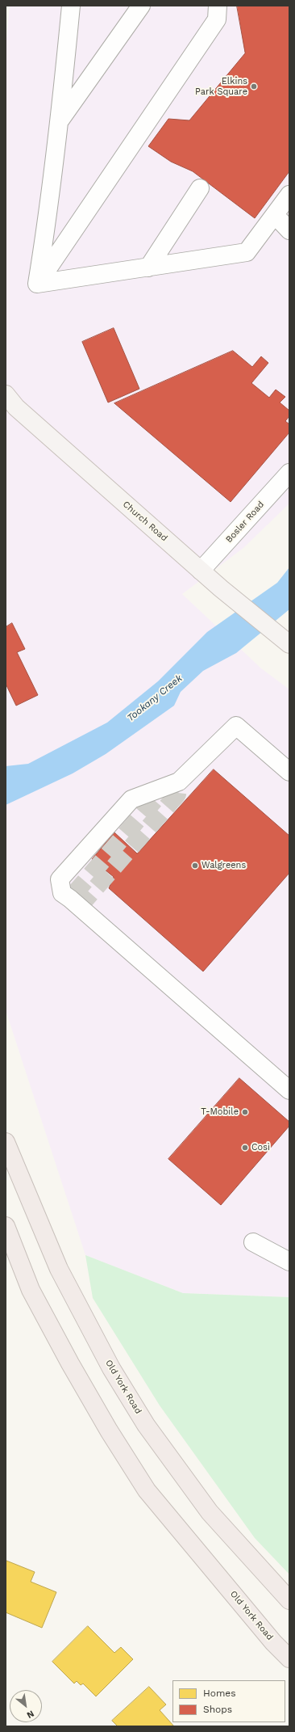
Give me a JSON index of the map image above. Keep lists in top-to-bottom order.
{
  "streets": {
    "highway": ["Old York Road"],
    "main road": ["Church Road"],
    "street": ["Bosler Road"]
  },
  "crossings": [
    ["Church Road", "Bosler Road"]
  ],
  "water": ["Tookany Creek"],
  "places": [
    "Elkins Park Square",
    "Walgreens",
    "T-Mobile",
    "Così"
  ],
  "legend": ["Homes", "Shops"],
  "north": "bottom right"
}
